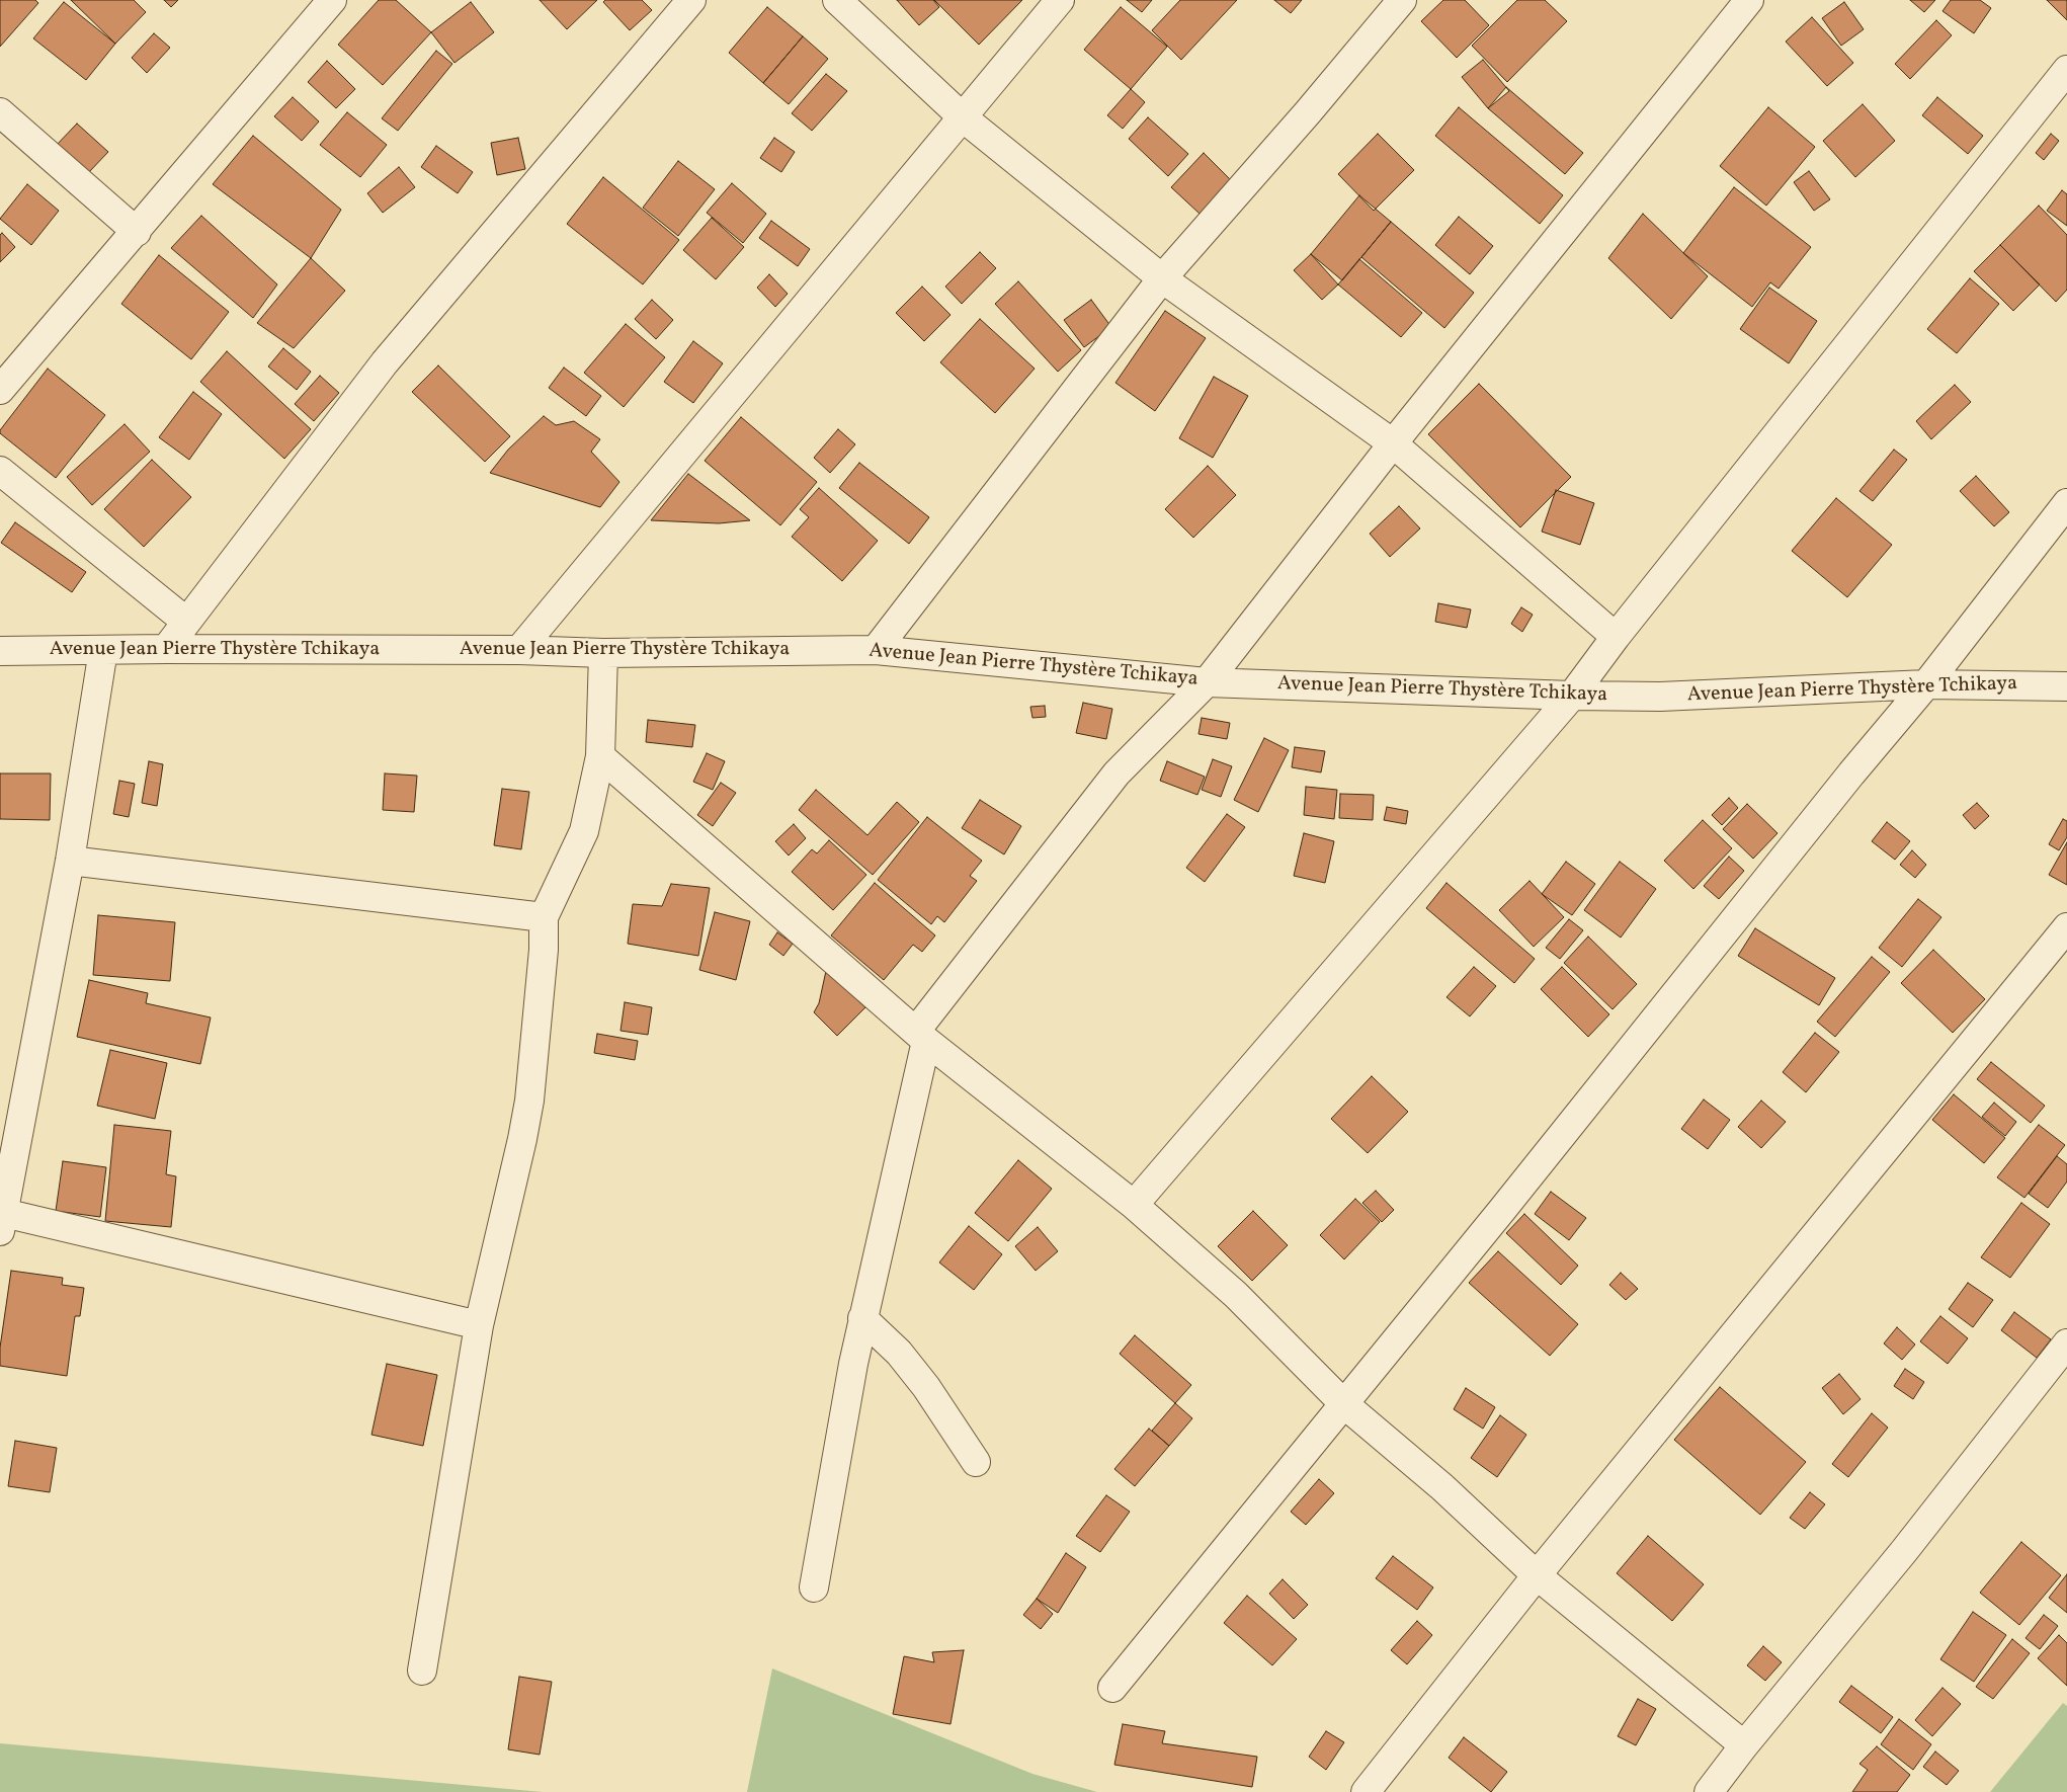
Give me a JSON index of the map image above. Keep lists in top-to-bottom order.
{
  "streets": {
    "street": ["Avenue Jean Pierre Thystère Tchikaya"]
  }
}
